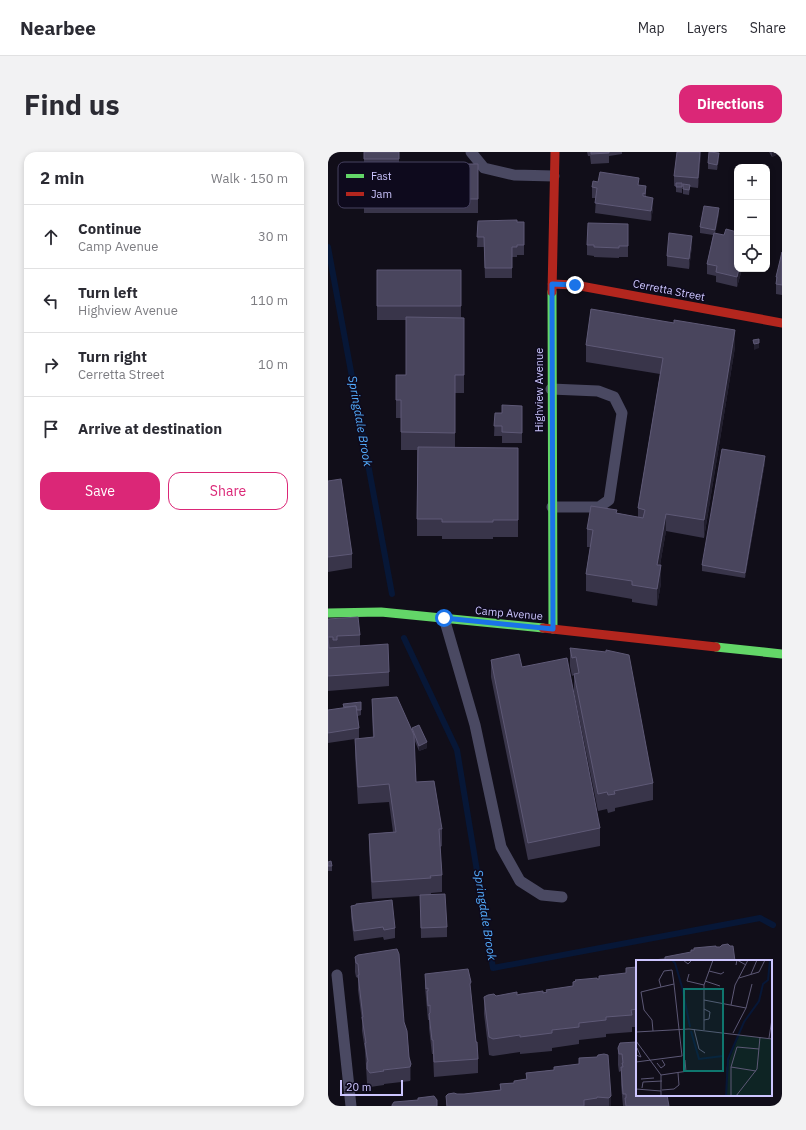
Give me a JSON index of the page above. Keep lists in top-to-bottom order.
{
  "streets": {
    "street": ["Cerretta Street", "Highview Avenue", "Camp Avenue"]
  },
  "crossings": [
    ["Cerretta Street", "Highview Avenue"],
    ["Highview Avenue", "Camp Avenue"]
  ],
  "water": ["Springdale Brook"],
  "legend": ["Fast", "Jam"],
  "scale_bar": "20 m",
  "page": {
    "header": "Nearbee",
    "nav": ["Map", "Layers", "Share"],
    "buttons": [
      "Directions",
      ["Save", "Share"]
    ],
    "title": "Find us",
    "heading": ["2 min", "Walk · 150 m"],
    "map_buttons": ["+", "−"],
    "list": [
      ["Continue", "Camp Avenue", "30 m"],
      ["Turn left", "Highview Avenue", "110 m"],
      ["Turn right", "Cerretta Street", "10 m"],
      "Arrive at destination"
    ],
    "scale": "20 m"
  }
}
